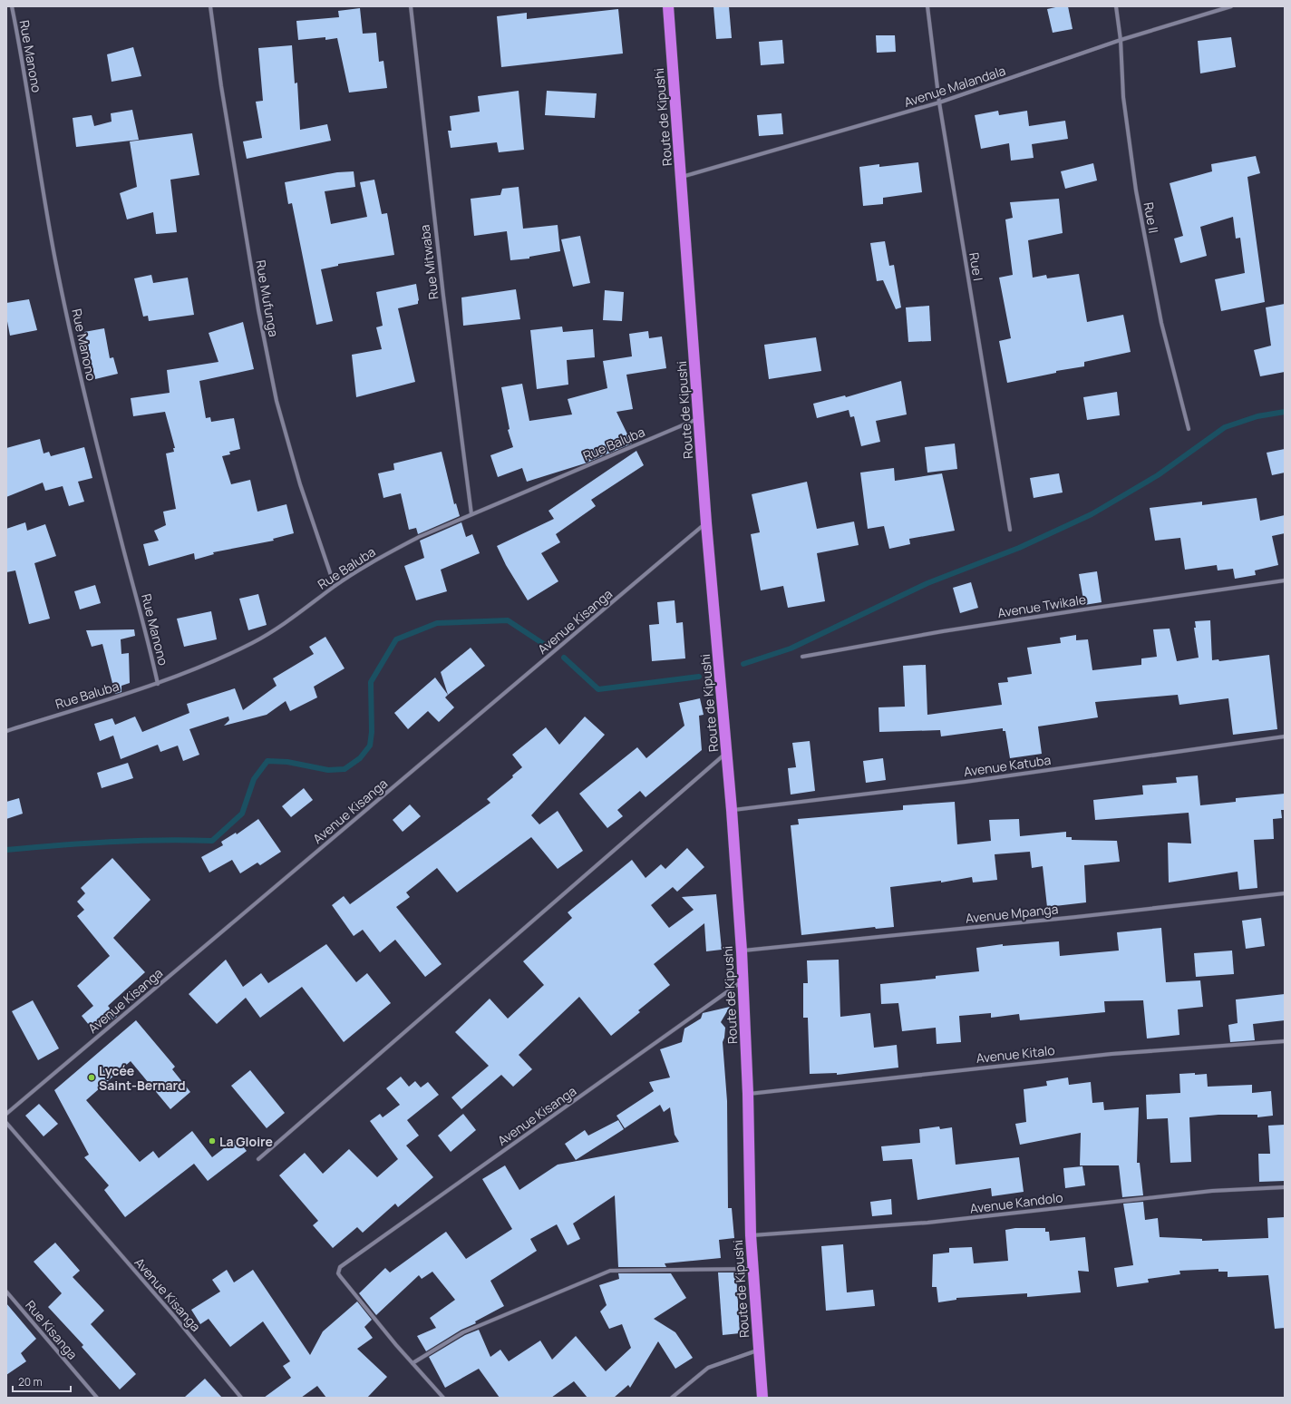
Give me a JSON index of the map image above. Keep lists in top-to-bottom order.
{
  "streets": {
    "highway": ["Route de Kipushi"],
    "street": [
      "Rue Manono",
      "Avenue Malandala",
      "Rue II",
      "Rue Mitwaba",
      "Rue I",
      "Rue Mufunga",
      "Rue Baluba",
      "Avenue Twikale",
      "Avenue Kisanga",
      "Avenue Katuba",
      "Avenue Mpanga",
      "Avenue Kitalo",
      "Avenue Kandolo",
      "Rue Kisanga"
    ]
  },
  "crossings": [
    ["Rue Manono", "Rue Baluba"],
    ["Avenue Malandala", "Route de Kipushi"],
    ["Avenue Malandala", "Rue II"],
    ["Avenue Malandala", "Rue I"],
    ["Route de Kipushi", "Rue Baluba"],
    ["Route de Kipushi", "Avenue Kisanga"],
    ["Route de Kipushi", "Avenue Katuba"],
    ["Route de Kipushi", "Avenue Mpanga"],
    ["Route de Kipushi", "Avenue Kitalo"],
    ["Route de Kipushi", "Avenue Kandolo"],
    ["Rue Mitwaba", "Rue Baluba"],
    ["Rue Mufunga", "Rue Baluba"]
  ],
  "places": ["Lycée Saint-Bernard", "La Gloire"],
  "scale_bar": "20 m"
}
